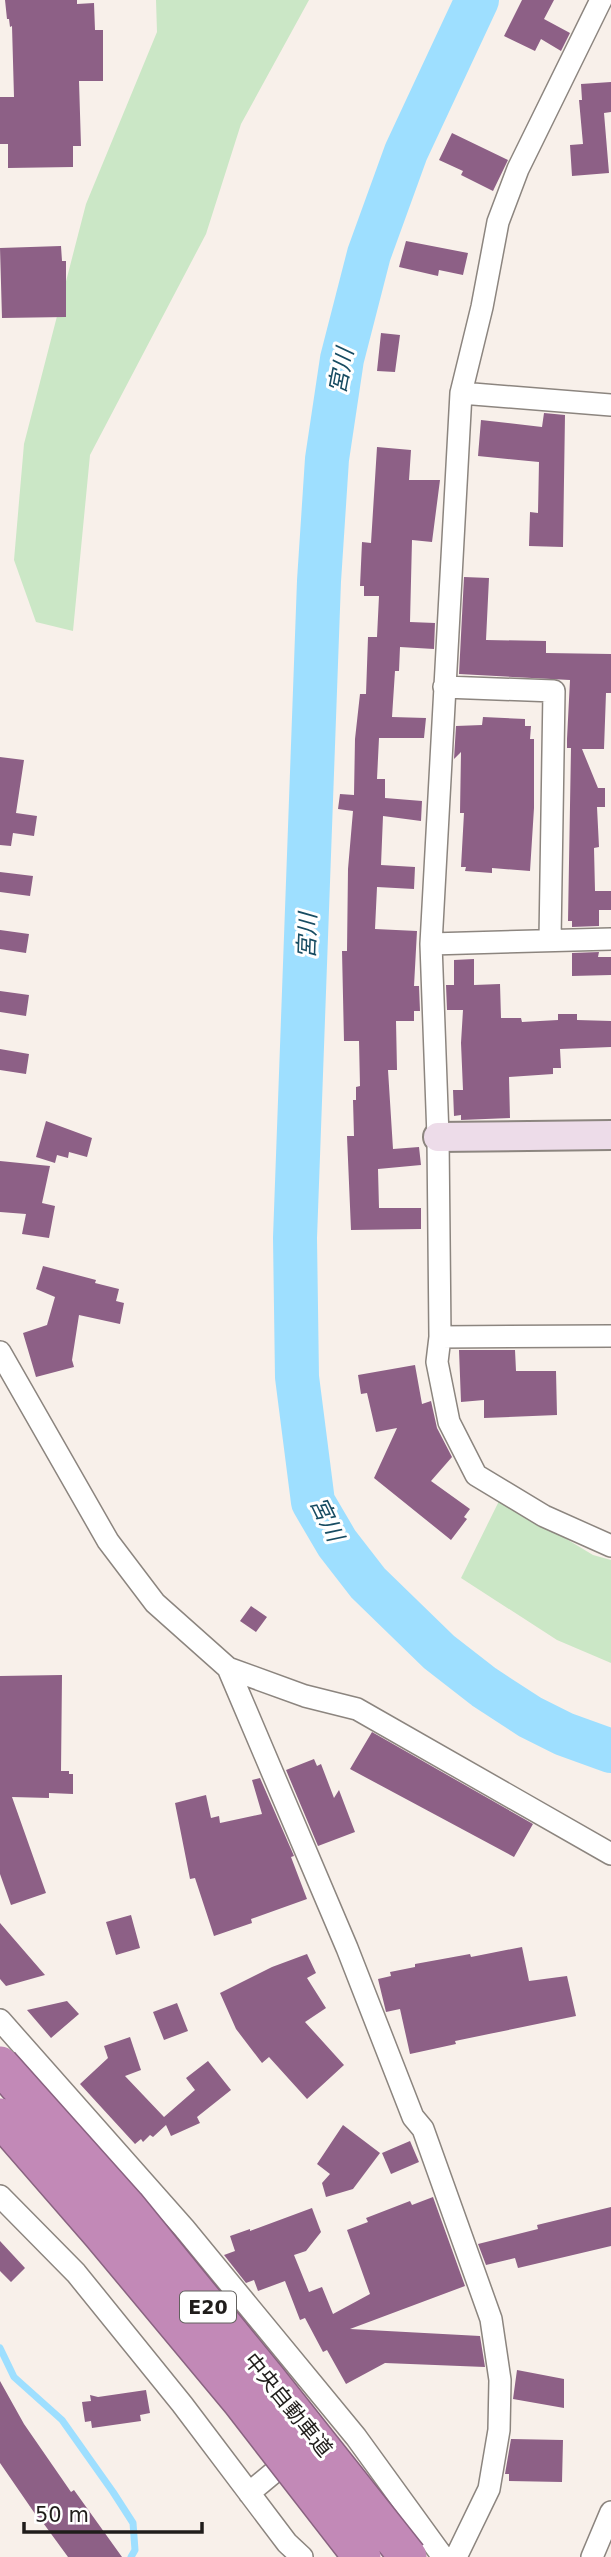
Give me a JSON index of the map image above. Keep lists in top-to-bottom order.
{
  "streets": {
    "highway": ["E20", "中央自動車道"]
  },
  "water": ["宮川"],
  "scale_bar": "50 m"
}
